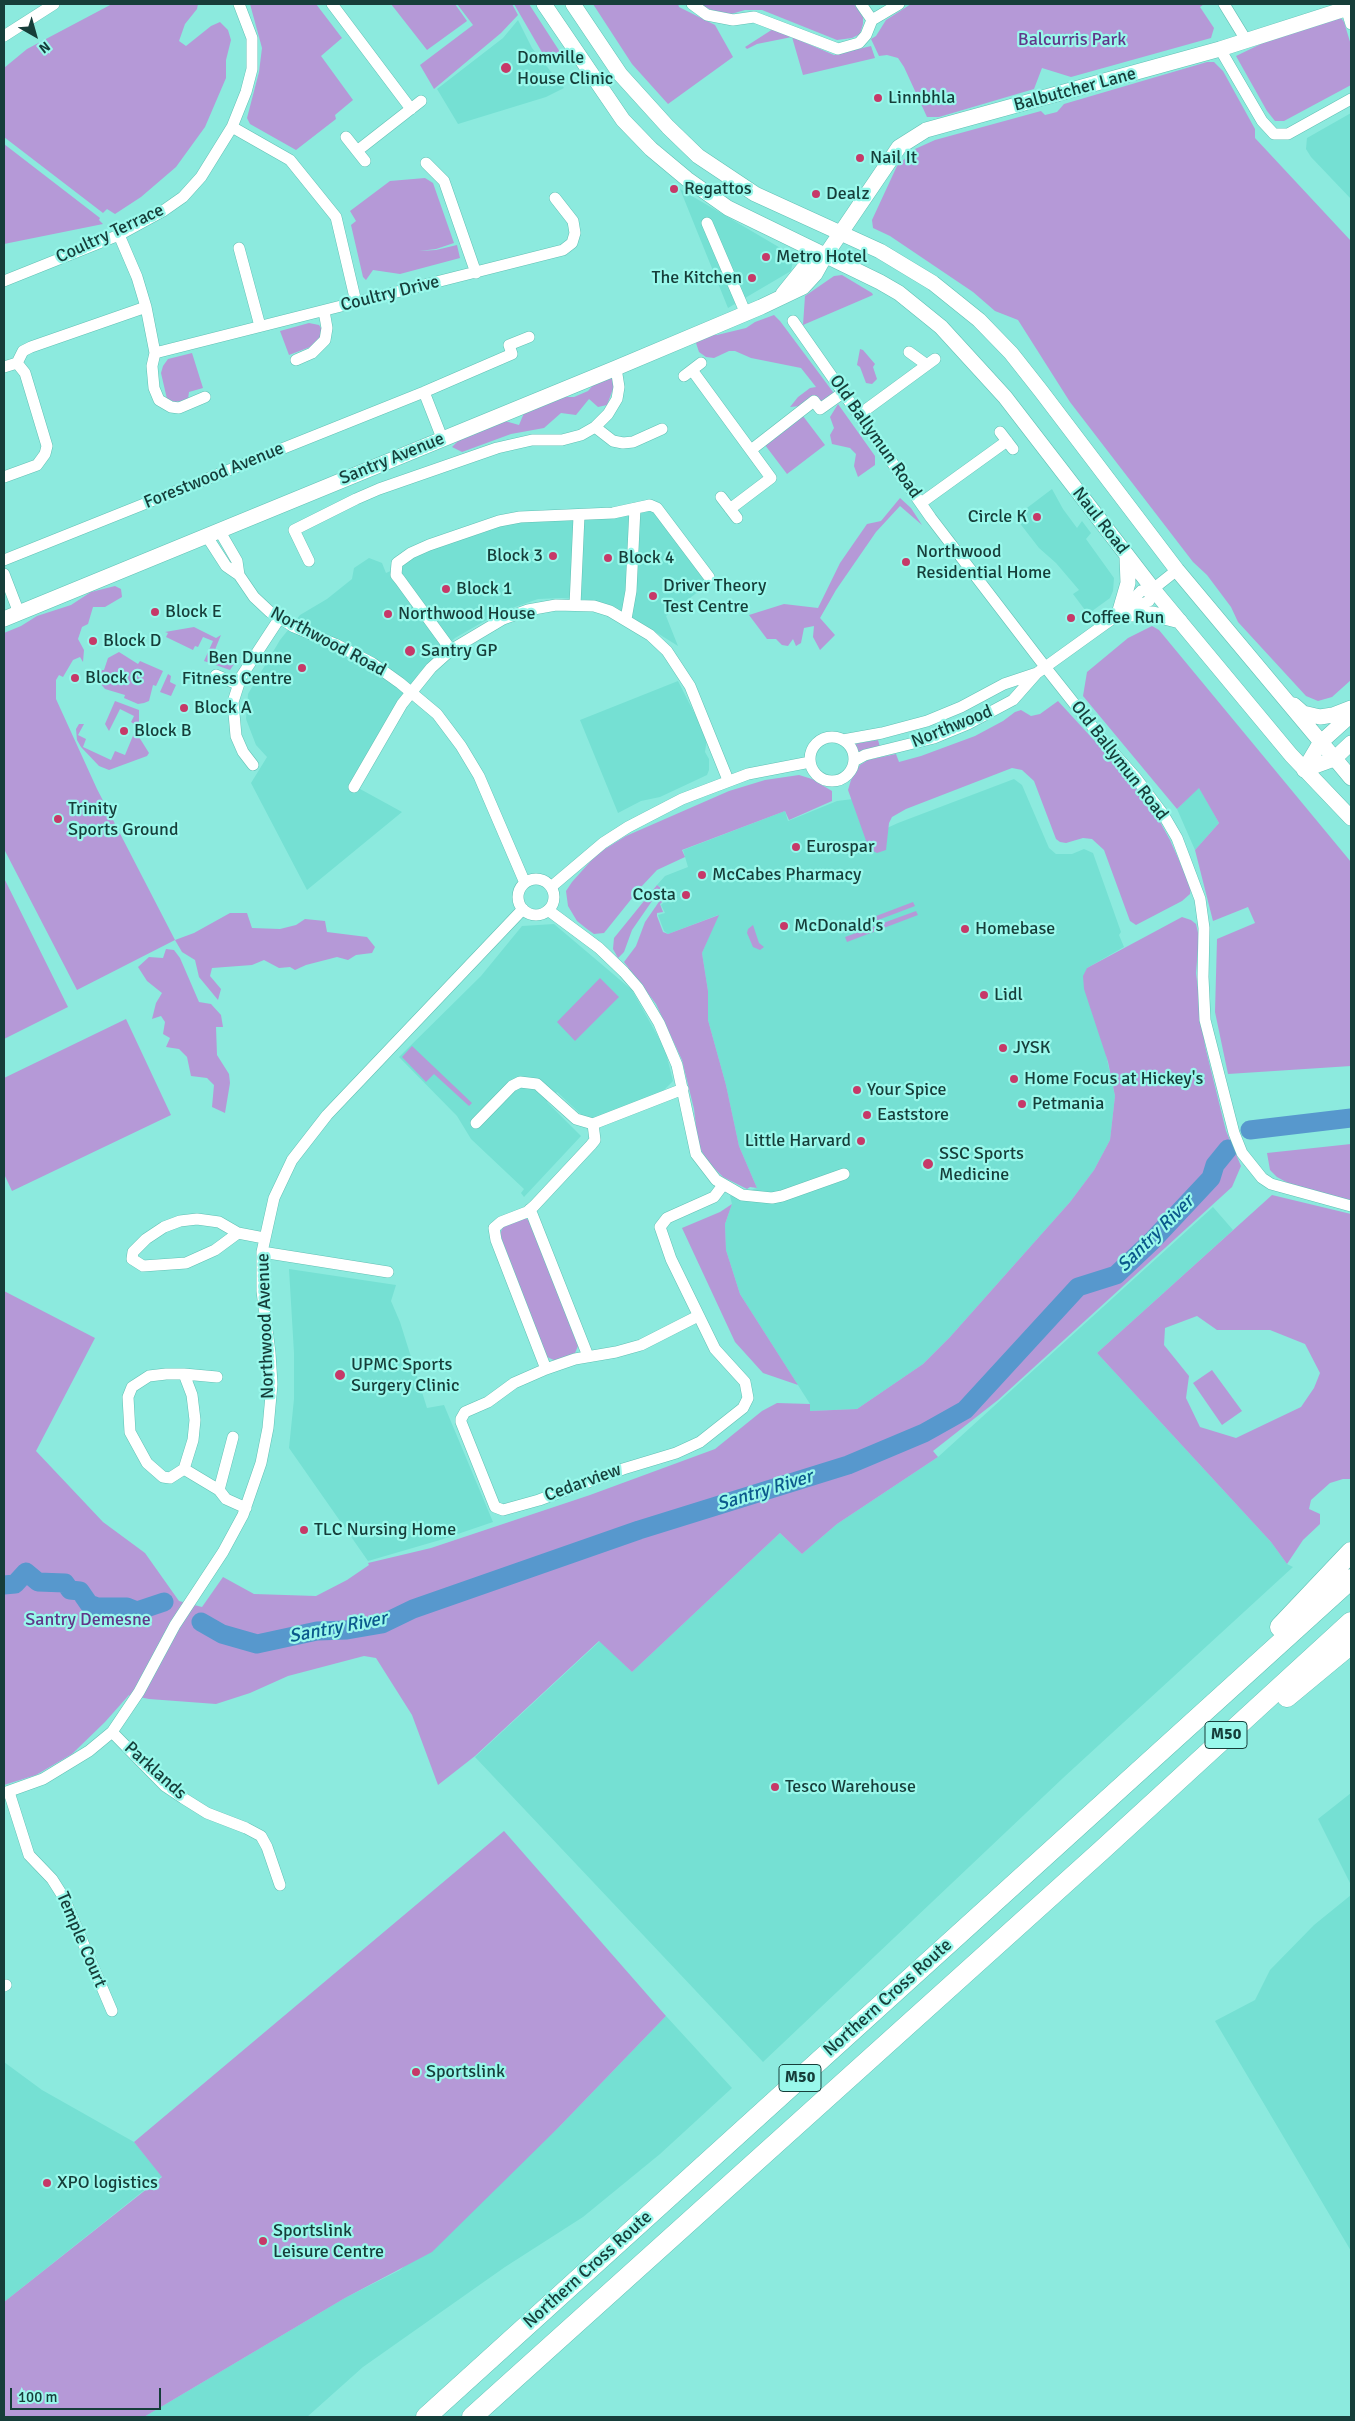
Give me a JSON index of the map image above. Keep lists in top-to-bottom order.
{
  "streets": {
    "highway": ["M50", "Northern Cross Route"],
    "main road": ["Balbutcher Lane", "Santry Avenue", "Naul Road"],
    "street": [
      "Coultry Terrace",
      "Coultry Drive",
      "Old Ballymun Road",
      "Forestwood Avenue",
      "Northwood Road",
      "Northwood",
      "Northwood Avenue",
      "Cedarview",
      "Parklands",
      "Temple Court"
    ]
  },
  "crossings": [
    ["Balbutcher Lane", "Santry Avenue"],
    ["Balbutcher Lane", "Naul Road"],
    ["Old Ballymun Road", "Northwood"],
    ["Santry Avenue", "Naul Road"],
    ["Santry Avenue", "Northwood Road"],
    ["Northwood Road", "Northwood Avenue"],
    ["Northwood Avenue", "Parklands"],
    ["Northwood Avenue", "Temple Court"]
  ],
  "water": ["Santry River"],
  "parks": ["Balcurris Park", "Santry Demesne"],
  "places": [
    "Domville House Clinic",
    "Linnbhla",
    "Nail It",
    "Regattos",
    "Dealz",
    "Metro Hotel",
    "The Kitchen",
    "Circle K",
    "Block 3",
    "Block 4",
    "Northwood Residential Home",
    "Block 1",
    "Driver Theory Test Centre",
    "Block E",
    "Northwood House",
    "Coffee Run",
    "Block D",
    "Santry GP",
    "Ben Dunne Fitness Centre",
    "Block C",
    "Block A",
    "Block B",
    "Trinity Sports Ground",
    "Eurospar",
    "McCabes Pharmacy",
    "Costa",
    "McDonald's",
    "Homebase",
    "Lidl",
    "JYSK",
    "Home Focus at Hickey's",
    "Your Spice",
    "Petmania",
    "Eaststore",
    "Little Harvard",
    "SSC Sports Medicine",
    "UPMC Sports Surgery Clinic",
    "TLC Nursing Home",
    "Tesco Warehouse",
    "Sportslink",
    "XPO logistics",
    "Sportslink Leisure Centre"
  ],
  "scale_bar": "100 m",
  "north": "bottom right"
}
